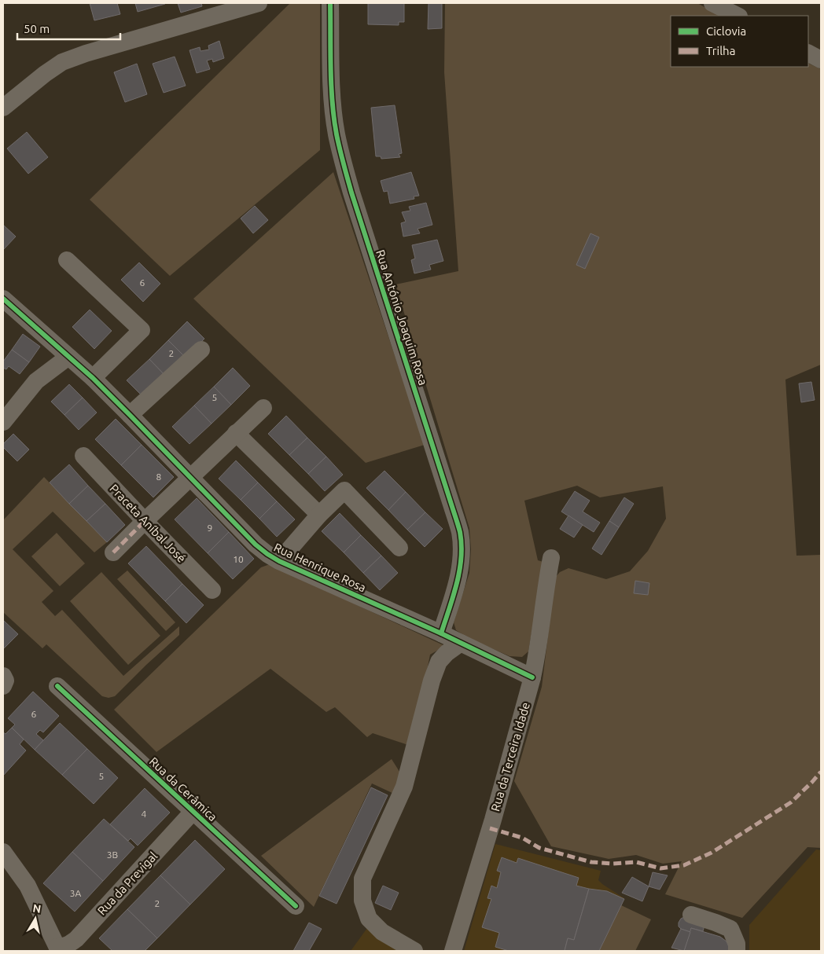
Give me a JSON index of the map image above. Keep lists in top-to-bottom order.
{
  "streets": {
    "street": [
      "Rua António Joaquim Rosa",
      "Praceta Aníbal José",
      "Rua Henrique Rosa",
      "Rua da Terceira Idade",
      "Rua da Cerâmica",
      "Rua da Previgal"
    ]
  },
  "crossings": [
    ["Rua António Joaquim Rosa", "Rua Henrique Rosa"],
    ["Rua Henrique Rosa", "Rua da Terceira Idade"],
    ["Rua da Cerâmica", "Rua da Previgal"]
  ],
  "house_numbers": [
    "6",
    "2",
    "5",
    "8",
    "9",
    "10",
    "6",
    "5",
    "4",
    "3B",
    "3A",
    "2"
  ],
  "legend": ["Ciclovia", "Trilha"],
  "scale_bar": "50 m",
  "north": "top"
}
